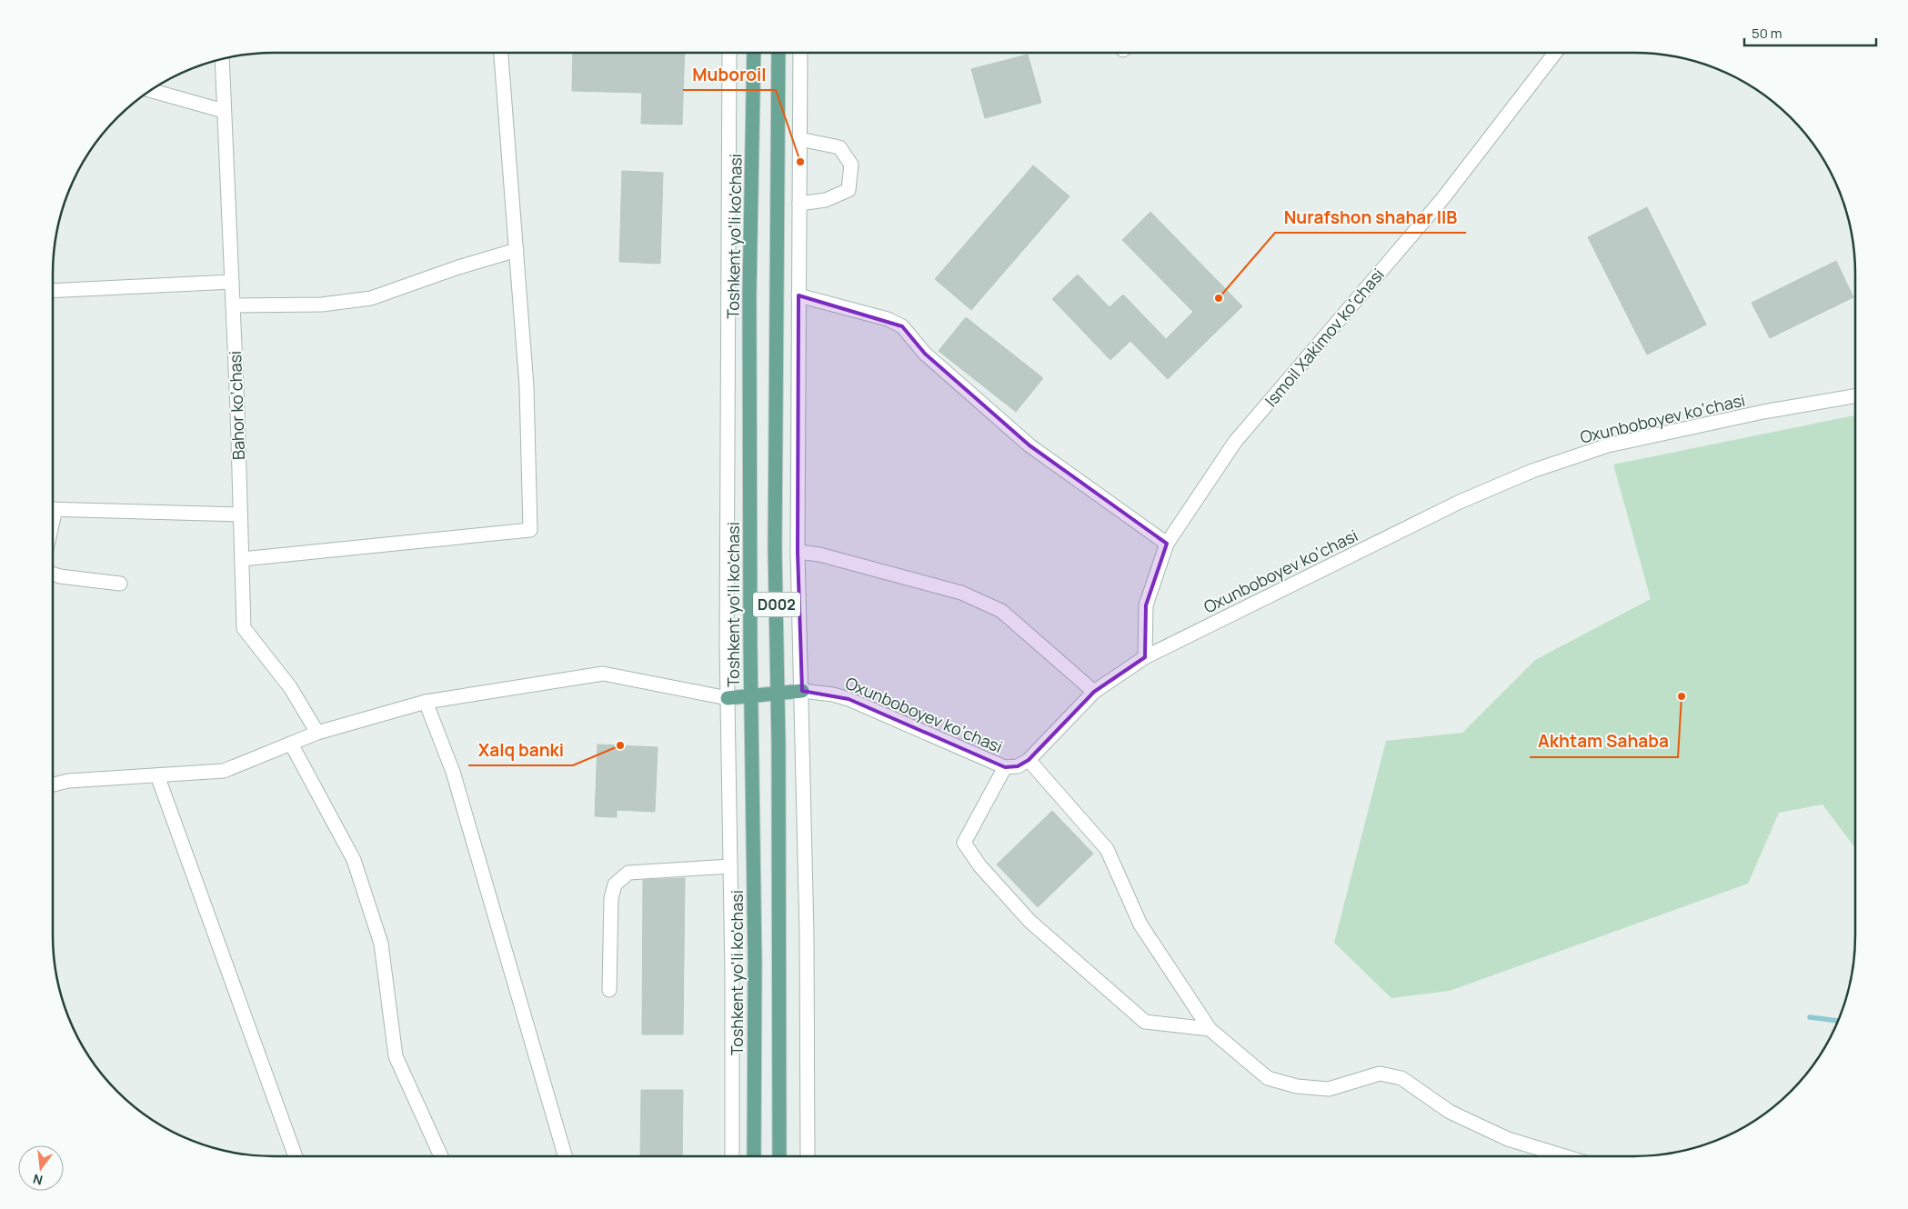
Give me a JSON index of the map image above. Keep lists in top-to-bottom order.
{
  "streets": {
    "main road": ["Toshkent yo'li ko'chasi", "Oxunboboyev ko‘chasi", "D002"],
    "street": ["Ismoil Xakimov ko‘chasi", "Bahor ko‘chasi"]
  },
  "crossings": [
    ["Toshkent yo'li ko'chasi", "Oxunboboyev ko‘chasi"],
    ["Ismoil Xakimov ko‘chasi", "Oxunboboyev ko‘chasi"],
    ["Oxunboboyev ko‘chasi", "D002"]
  ],
  "places": [
    "Muboroil",
    "Nurafshon shahar IIB",
    "Akhtam Sahaba",
    "Xalq banki"
  ],
  "scale_bar": "50 m",
  "north": "bottom"
}
